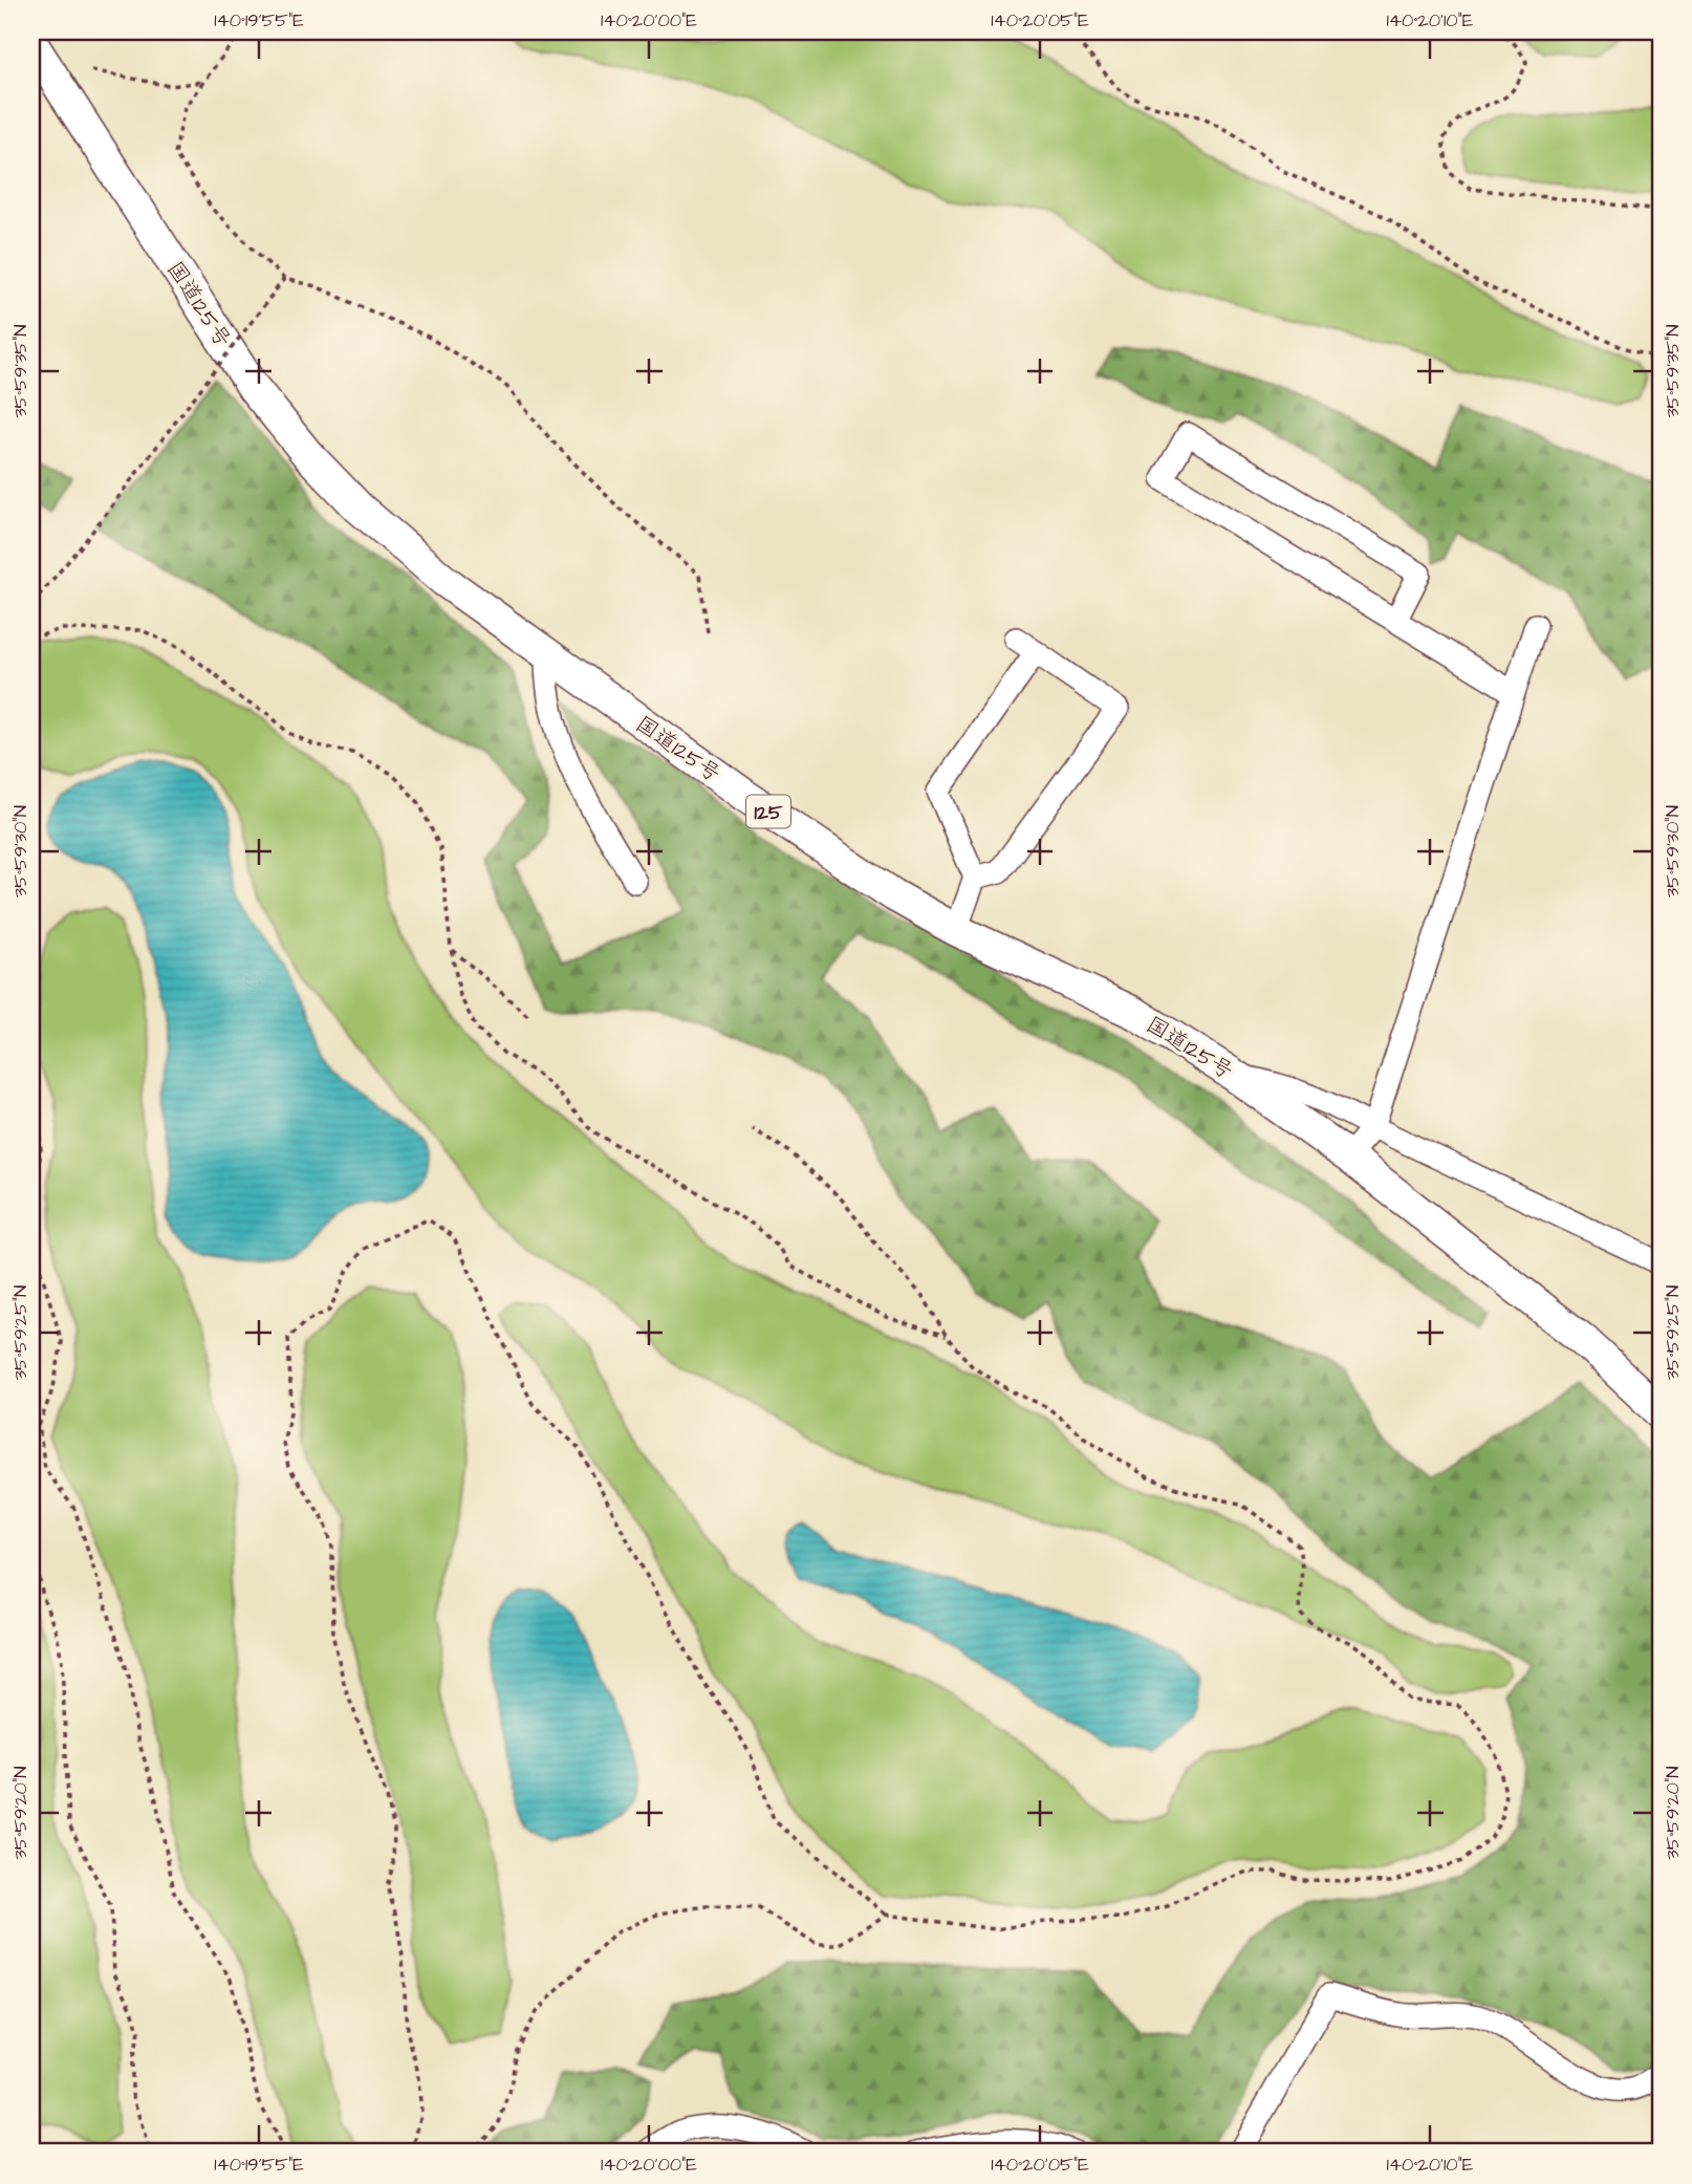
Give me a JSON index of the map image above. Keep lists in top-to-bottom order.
{
  "streets": {
    "highway": ["国道125号", "125"]
  },
  "coordinates": [
    "140°19'55\"E",
    "140°20'00\"E",
    "140°20'05\"E",
    "140°20'10\"E",
    "35°59'35\"N",
    "35°59'30\"N",
    "35°59'25\"N",
    "35°59'20\"N"
  ]
}
